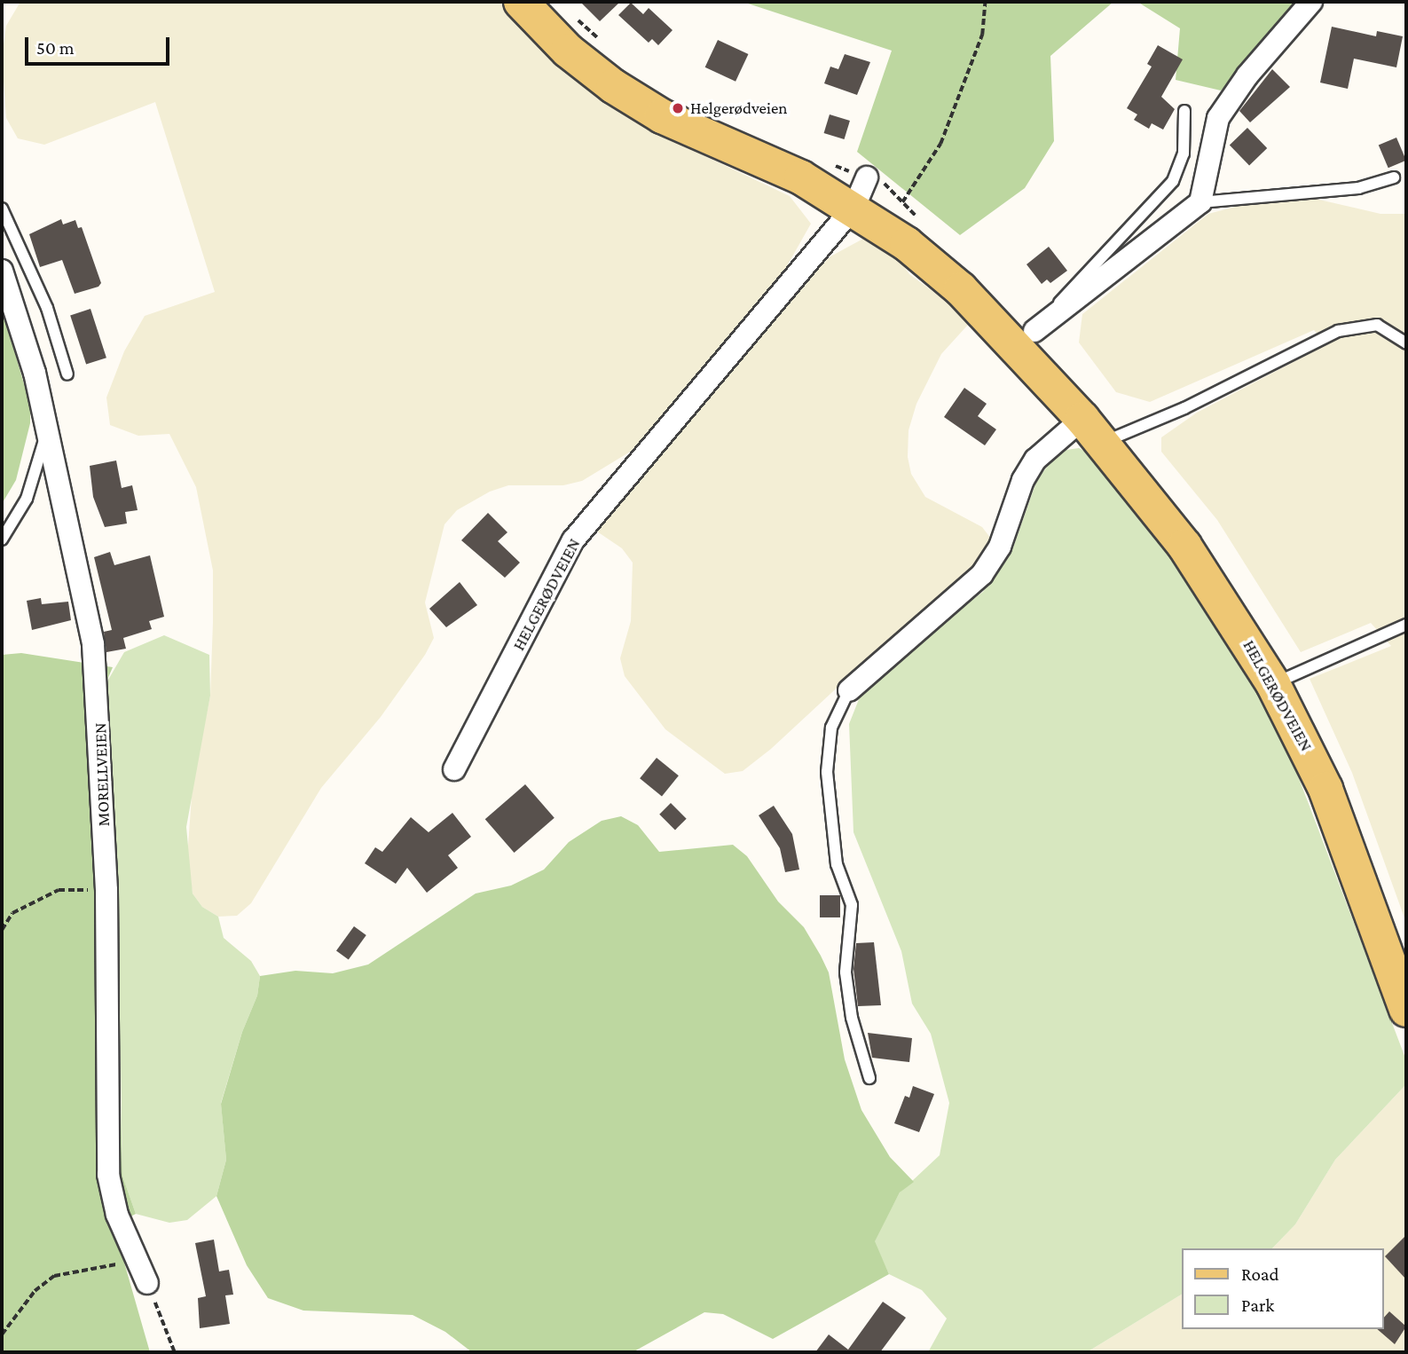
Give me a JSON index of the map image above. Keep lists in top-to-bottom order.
{
  "streets": {
    "main road": ["HELGERØDVEIEN"],
    "street": ["MORELLVEIEN"]
  },
  "places": ["Helgerødveien"],
  "legend": ["Road", "Park"],
  "scale_bar": "50 m"
}
